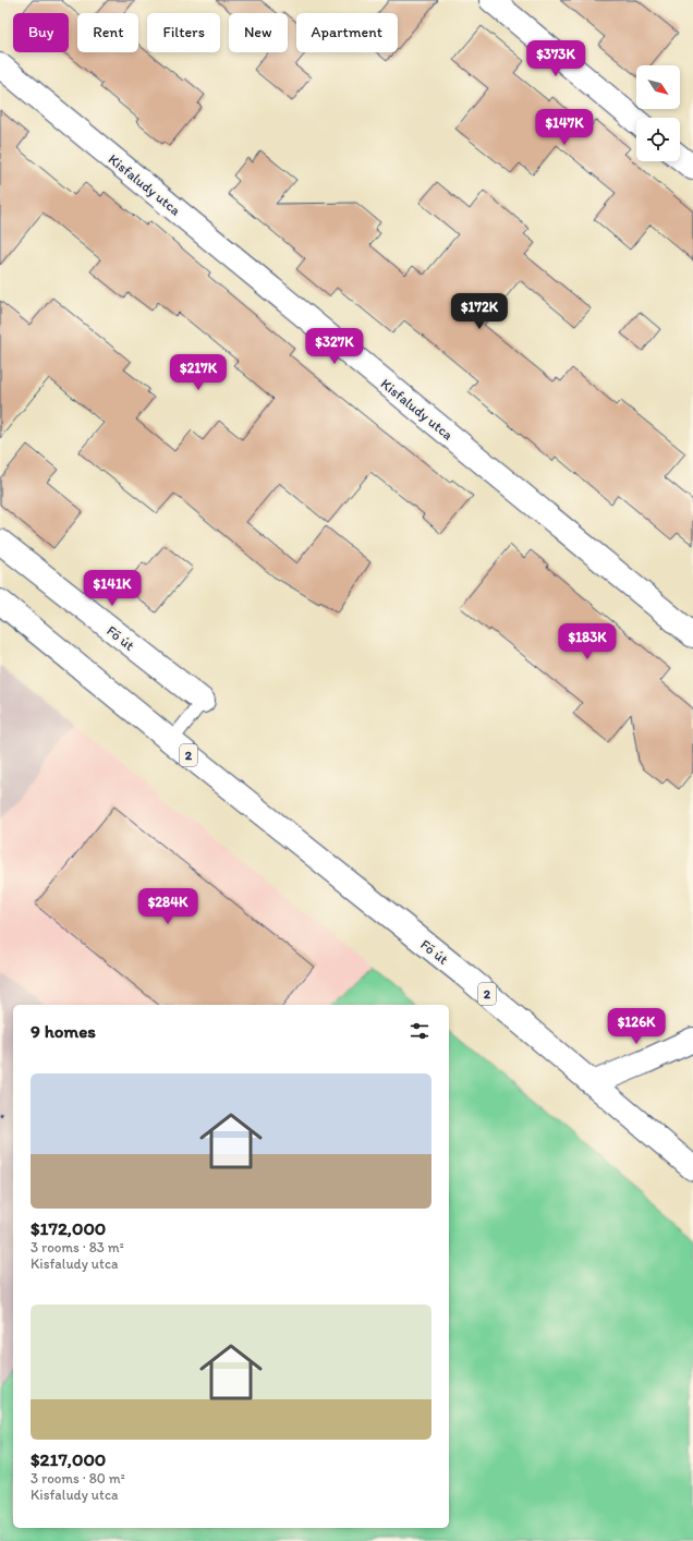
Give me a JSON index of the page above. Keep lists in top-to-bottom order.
{
  "streets": {
    "street": ["Kisfaludy utca", "Fő út", "2"]
  },
  "north": "bottom right",
  "page": {
    "chip": [
      "Buy",
      "Rent",
      "Filters",
      "New",
      "Apartment"
    ],
    "price": [
      "$373K",
      "$147K",
      "$172K",
      "$327K",
      "$217K",
      "$141K",
      "$183K",
      "$284K",
      "$126K"
    ],
    "heading": "9 homes",
    "list": [
      {
        "name": "$172,000",
        "note": "3 rooms · 83 m² · Kisfaludy utca"
      },
      {
        "name": "$217,000",
        "note": "3 rooms · 80 m² · Kisfaludy utca"
      }
    ]
  }
}
